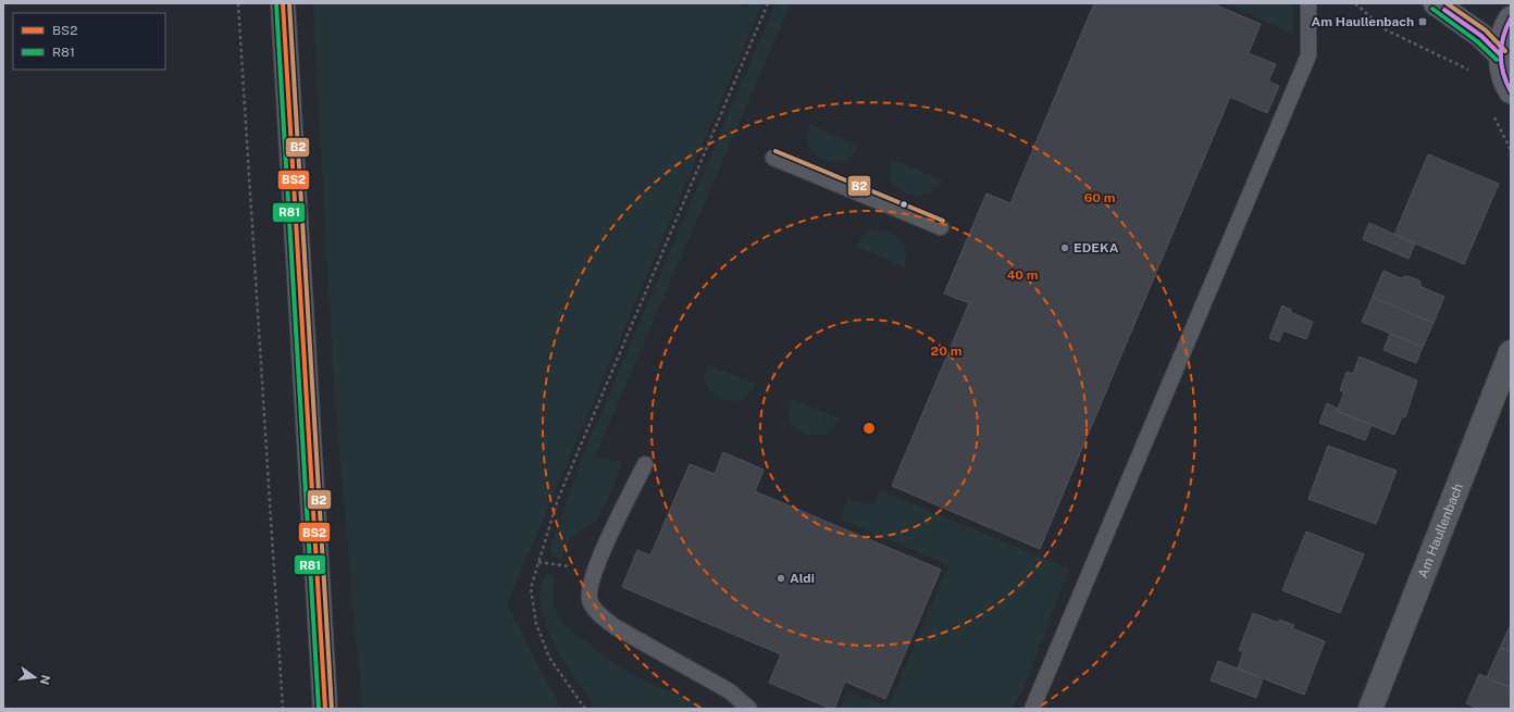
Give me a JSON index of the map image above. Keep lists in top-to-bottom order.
{
  "streets": {
    "street": ["Am Haullenbach"]
  },
  "places": {
    "transit": ["Am Haullenbach"],
    "other": ["EDEKA", "Aldi"]
  },
  "lines": ["transit line BS2", "transit line R81", "transit line B2"],
  "legend": ["BS2", "R81"],
  "north": "right",
  "rings": ["60 m", "40 m", "20 m"]
}
